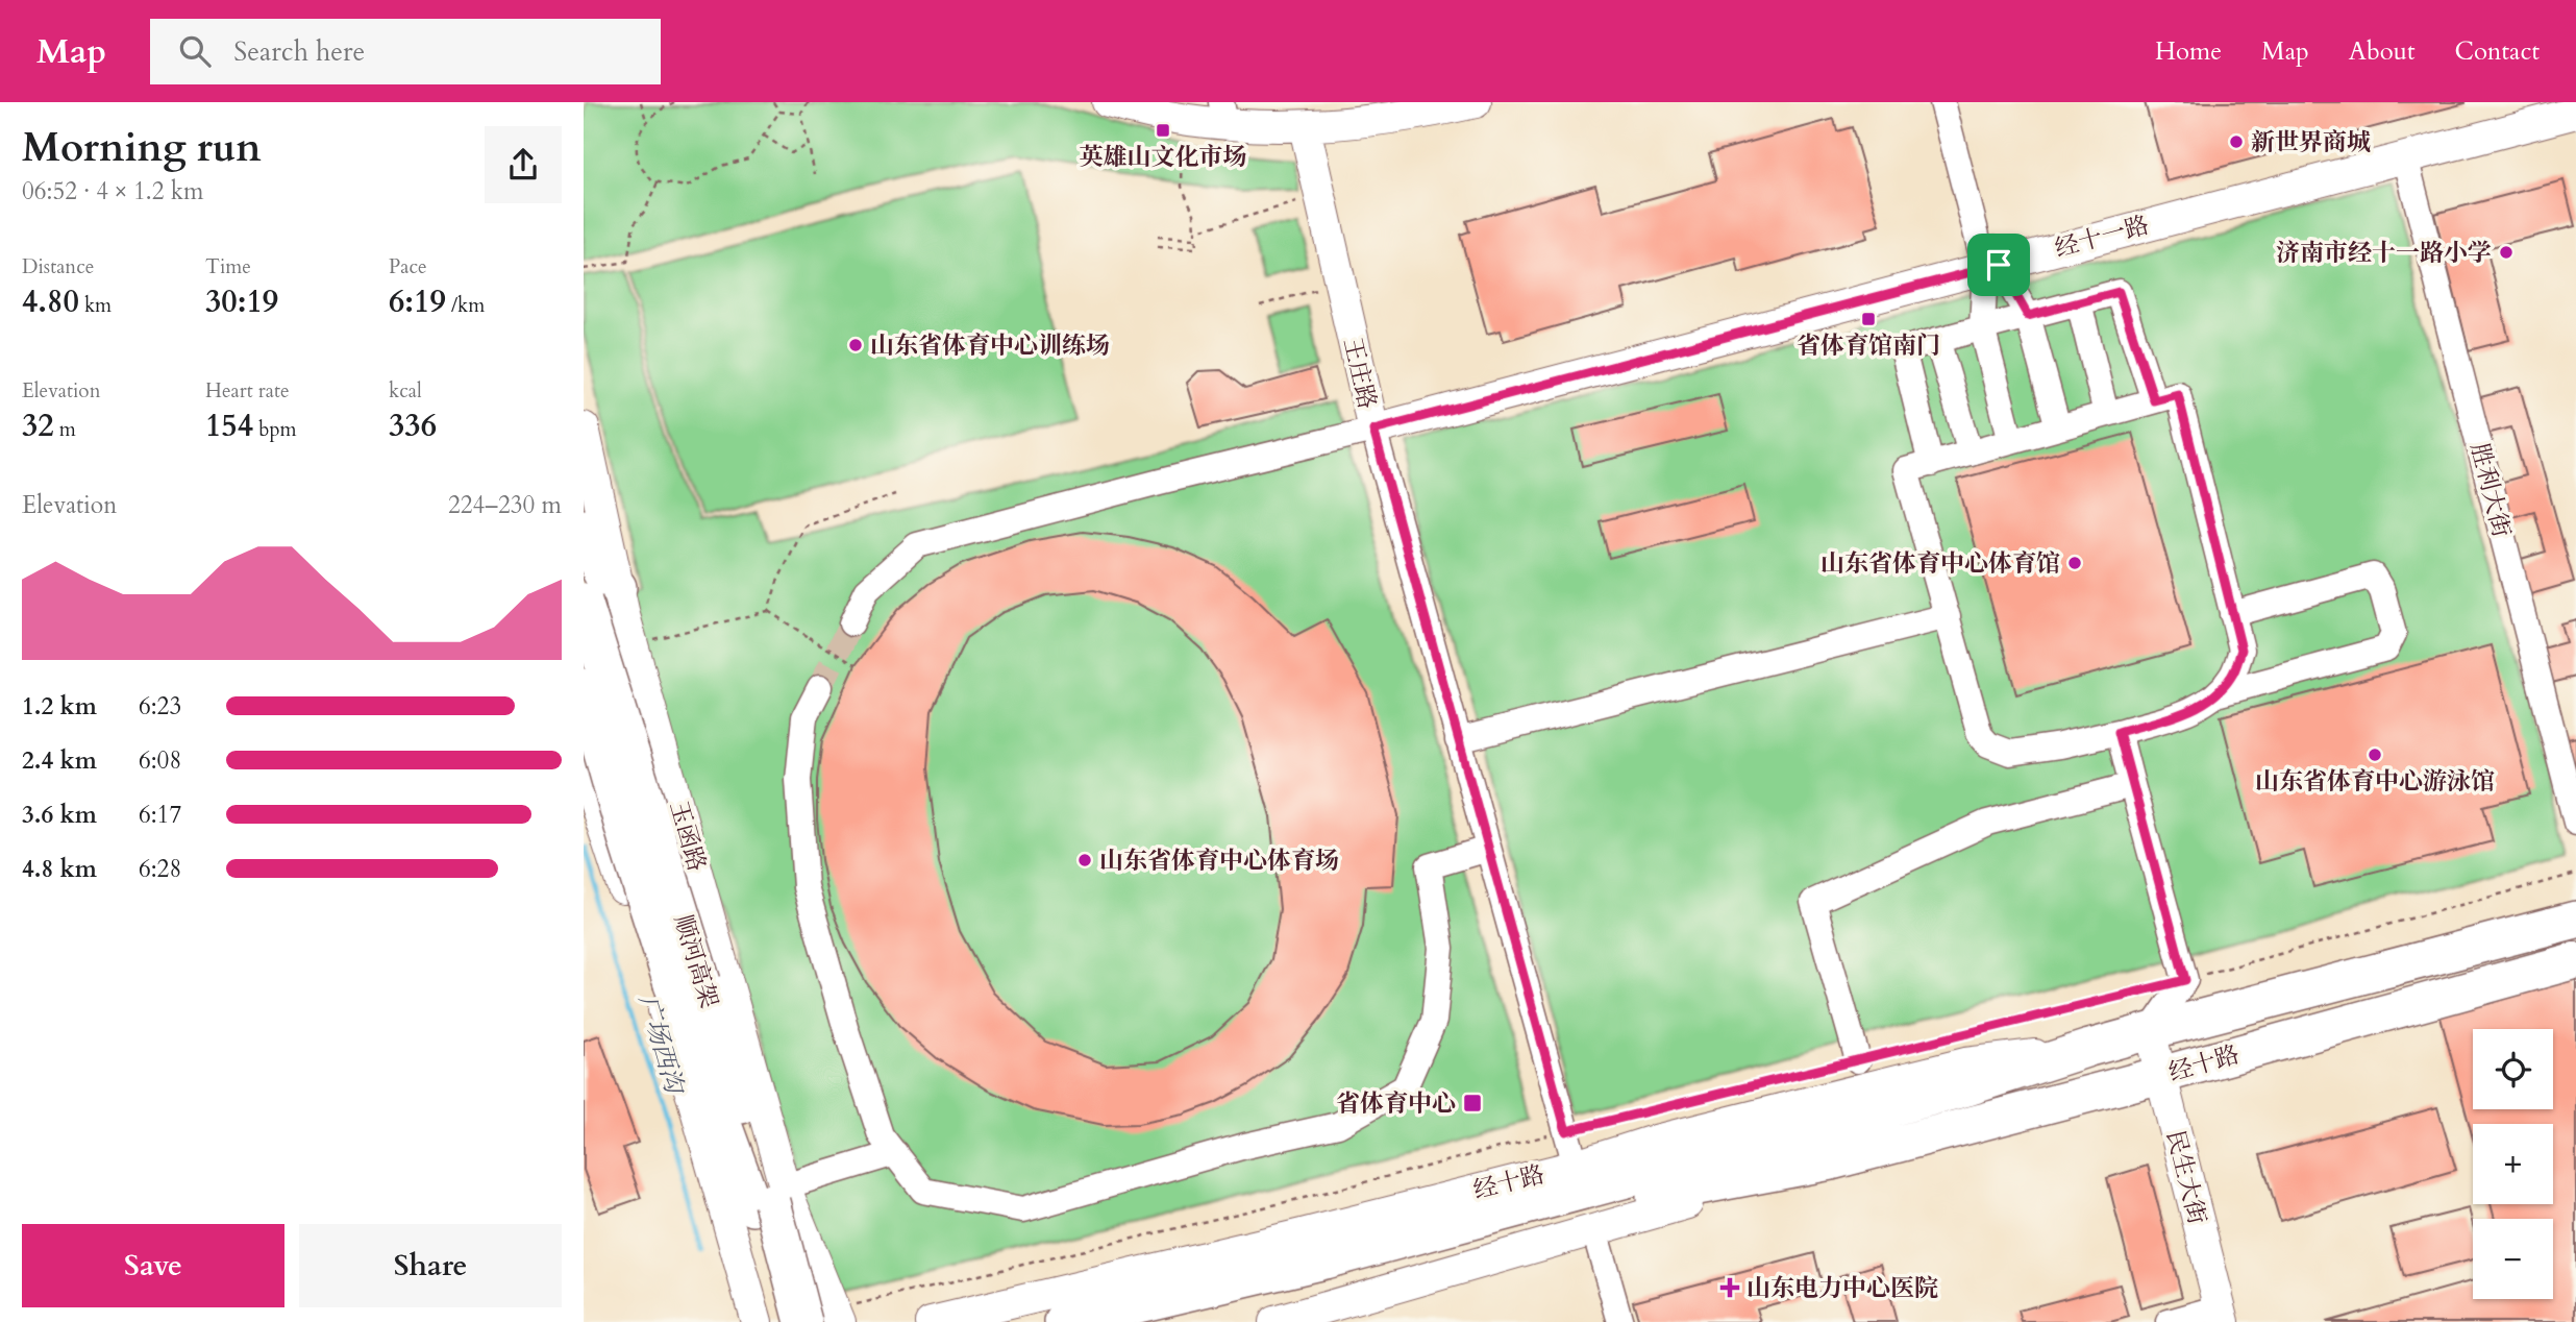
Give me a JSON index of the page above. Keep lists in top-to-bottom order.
{
  "streets": {
    "highway": ["顺河高架", "经十路"],
    "main road": [
      "经十一路",
      "王庄路",
      "玉函路",
      "民生大街"
    ],
    "street": ["胜利大街"]
  },
  "crossings": [
    ["经十一路", "王庄路"],
    ["经十一路", "胜利大街"],
    ["王庄路", "经十路"],
    ["玉函路", "顺河高架"],
    ["经十路", "民生大街"]
  ],
  "water": ["广场西沟"],
  "places": {
    "transit": ["英雄山文化市场", "省体育馆南门", "省体育中心"],
    "other": [
      "新世界商城",
      "济南市经十一路小学",
      "山东省体育中心训练场",
      "山东省体育中心体育馆",
      "山东省体育中心游泳馆",
      "山东省体育中心体育场"
    ],
    "health": ["山东电力中心医院"]
  },
  "page": {
    "header": "Map",
    "search": "Search here",
    "nav": [
      "Home",
      "Map",
      "About",
      "Contact"
    ],
    "heading": ["Morning run", "06:52 · 4 × 1.2 km"],
    "stats": [
      ["Distance", "4.80 km"],
      ["Time", "30:19"],
      ["Pace", "6:19 /km"],
      ["Elevation", "32 m"],
      ["Heart rate", "154 bpm"],
      ["kcal", "336"]
    ],
    "chart": ["Elevation", "224–230 m"],
    "list": [
      {
        "name": "1.2 km",
        "note": "6:23"
      },
      {
        "name": "2.4 km",
        "note": "6:08"
      },
      {
        "name": "3.6 km",
        "note": "6:17"
      },
      {
        "name": "4.8 km",
        "note": "6:28"
      }
    ],
    "map_buttons": ["+", "−"],
    "buttons": ["Save", "Share"]
  }
}
